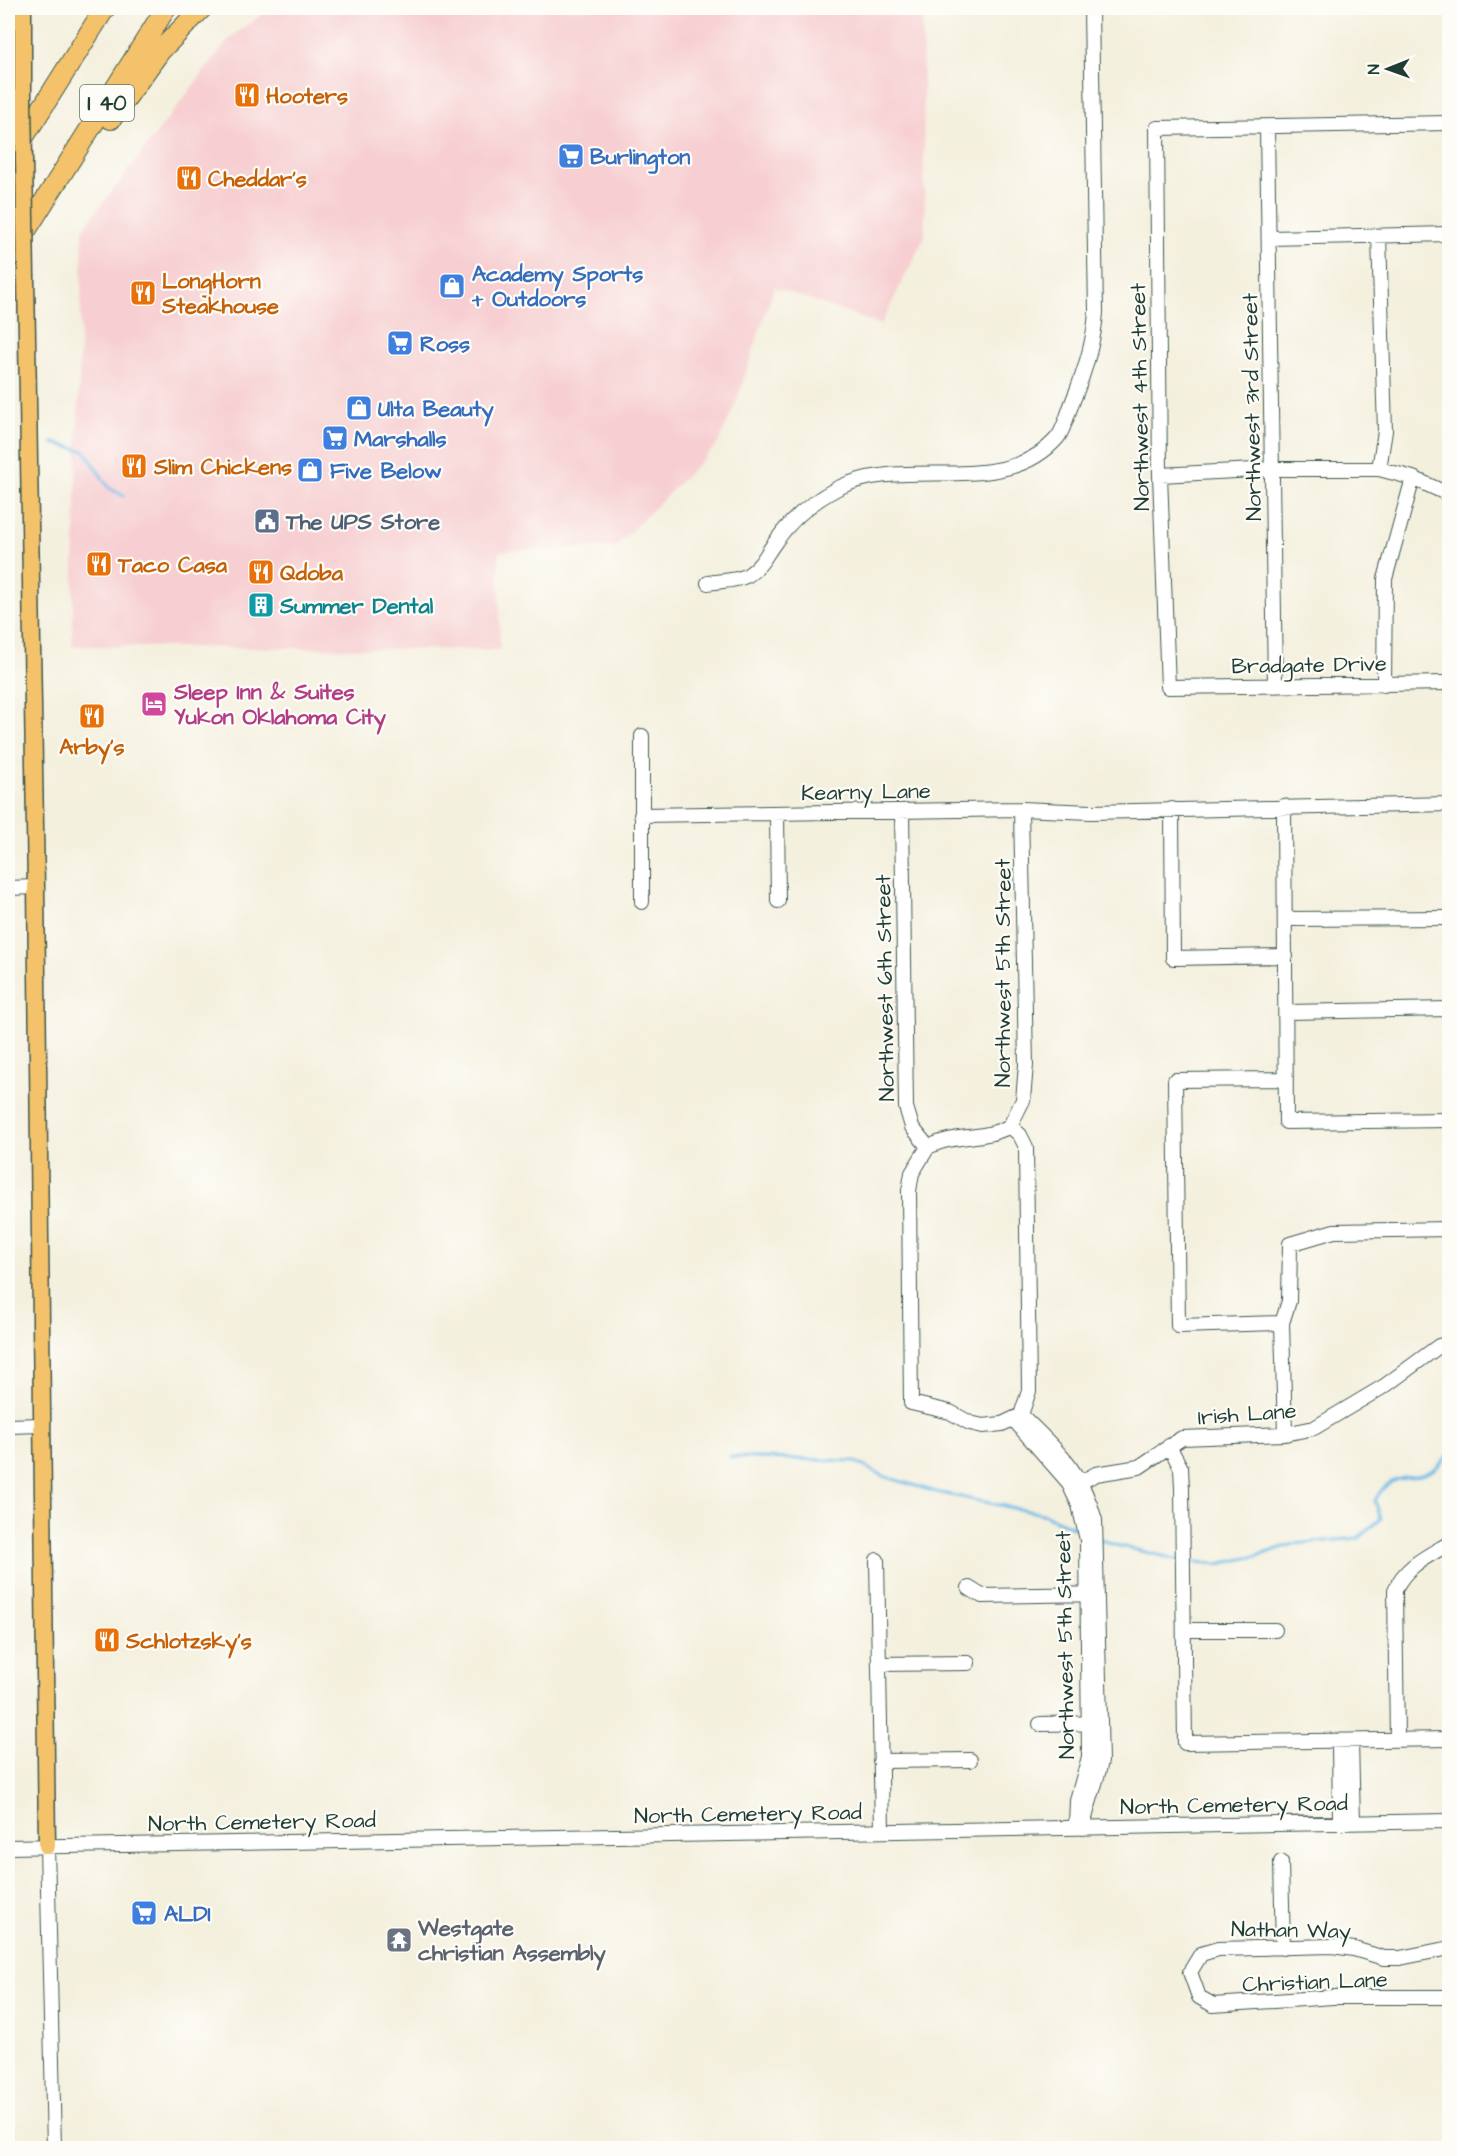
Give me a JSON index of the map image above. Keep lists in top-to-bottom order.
{
  "streets": {
    "highway": ["I 40"],
    "street": [
      "Northwest 4th Street",
      "Northwest 3rd Street",
      "Bradgate Drive",
      "Kearny Lane",
      "Northwest 5th Street",
      "Northwest 6th Street",
      "Irish Lane",
      "North Cemetery Road",
      "Nathan Way",
      "Christian Lane"
    ]
  },
  "crossings": [
    ["Northwest 4th Street", "Northwest 3rd Street"],
    ["Northwest 4th Street", "Bradgate Drive"],
    ["Northwest 3rd Street", "Bradgate Drive"],
    ["Kearny Lane", "Northwest 5th Street"],
    ["Kearny Lane", "Northwest 6th Street"],
    ["Northwest 5th Street", "Irish Lane"],
    ["Northwest 5th Street", "North Cemetery Road"],
    ["Nathan Way", "Christian Lane"]
  ],
  "places": {
    "restaurant": [
      "Hooters",
      "Cheddar's",
      "LongHorn Steakhouse",
      "Slim Chickens",
      "Taco Casa",
      "Qdoba",
      "Arby's",
      "Schlotzsky's"
    ],
    "supermarket": [
      "Burlington",
      "Ross",
      "Marshalls",
      "ALDI"
    ],
    "shop": ["Academy Sports + Outdoors", "Ulta Beauty", "Five Below"],
    "public building": ["The UPS Store"],
    "building": ["Summer Dental"],
    "hotel": ["Sleep Inn & Suites Yukon Oklahoma City"],
    "temple": ["Westgate christian Assembly"]
  },
  "north": "left"
}
